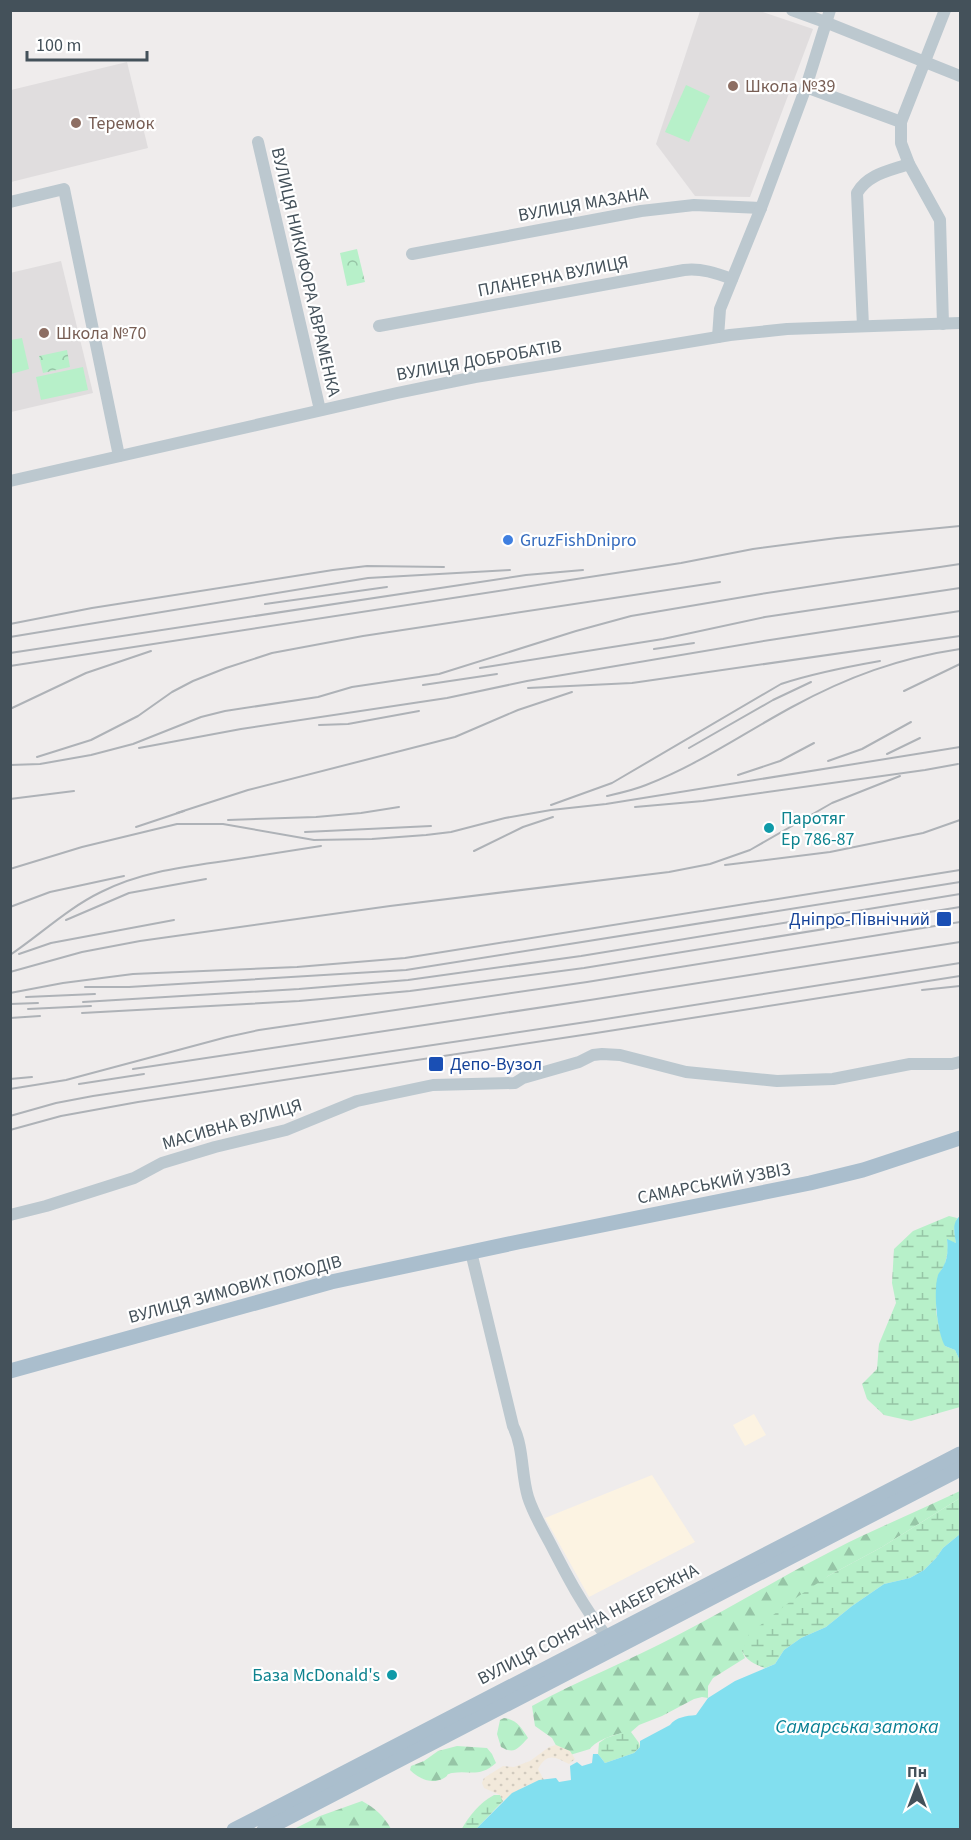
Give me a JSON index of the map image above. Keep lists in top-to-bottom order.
{
  "streets": {
    "main road": ["САМАРСЬКИЙ УЗВІЗ", "ВУЛИЦЯ ЗИМОВИХ ПОХОДІВ", "ВУЛИЦЯ СОНЯЧНА НАБЕРЕЖНА"],
    "street": [
      "ВУЛИЦЯ МАЗАНА",
      "ВУЛИЦЯ НИКИФОРА АВРАМЕНКА",
      "ПЛАНЕРНА ВУЛИЦЯ",
      "ВУЛИЦЯ ДОБРОБАТІВ",
      "МАСИВНА ВУЛИЦЯ"
    ]
  },
  "crossings": [
    ["ВУЛИЦЯ НИКИФОРА АВРАМЕНКА", "ВУЛИЦЯ ДОБРОБАТІВ"],
    ["САМАРСЬКИЙ УЗВІЗ", "ВУЛИЦЯ ЗИМОВИХ ПОХОДІВ"]
  ],
  "water": ["Самарська затока"],
  "places": {
    "other": [
      "Школа №39",
      "Теремок",
      "Школа №70",
      "GruzFishDnipro",
      "Паротяг Ер 786-87",
      "База McDonald's"
    ],
    "transit": ["Дніпро-Північний", "Депо-Вузол"]
  },
  "scale_bar": "100 m",
  "north": "top"
}
